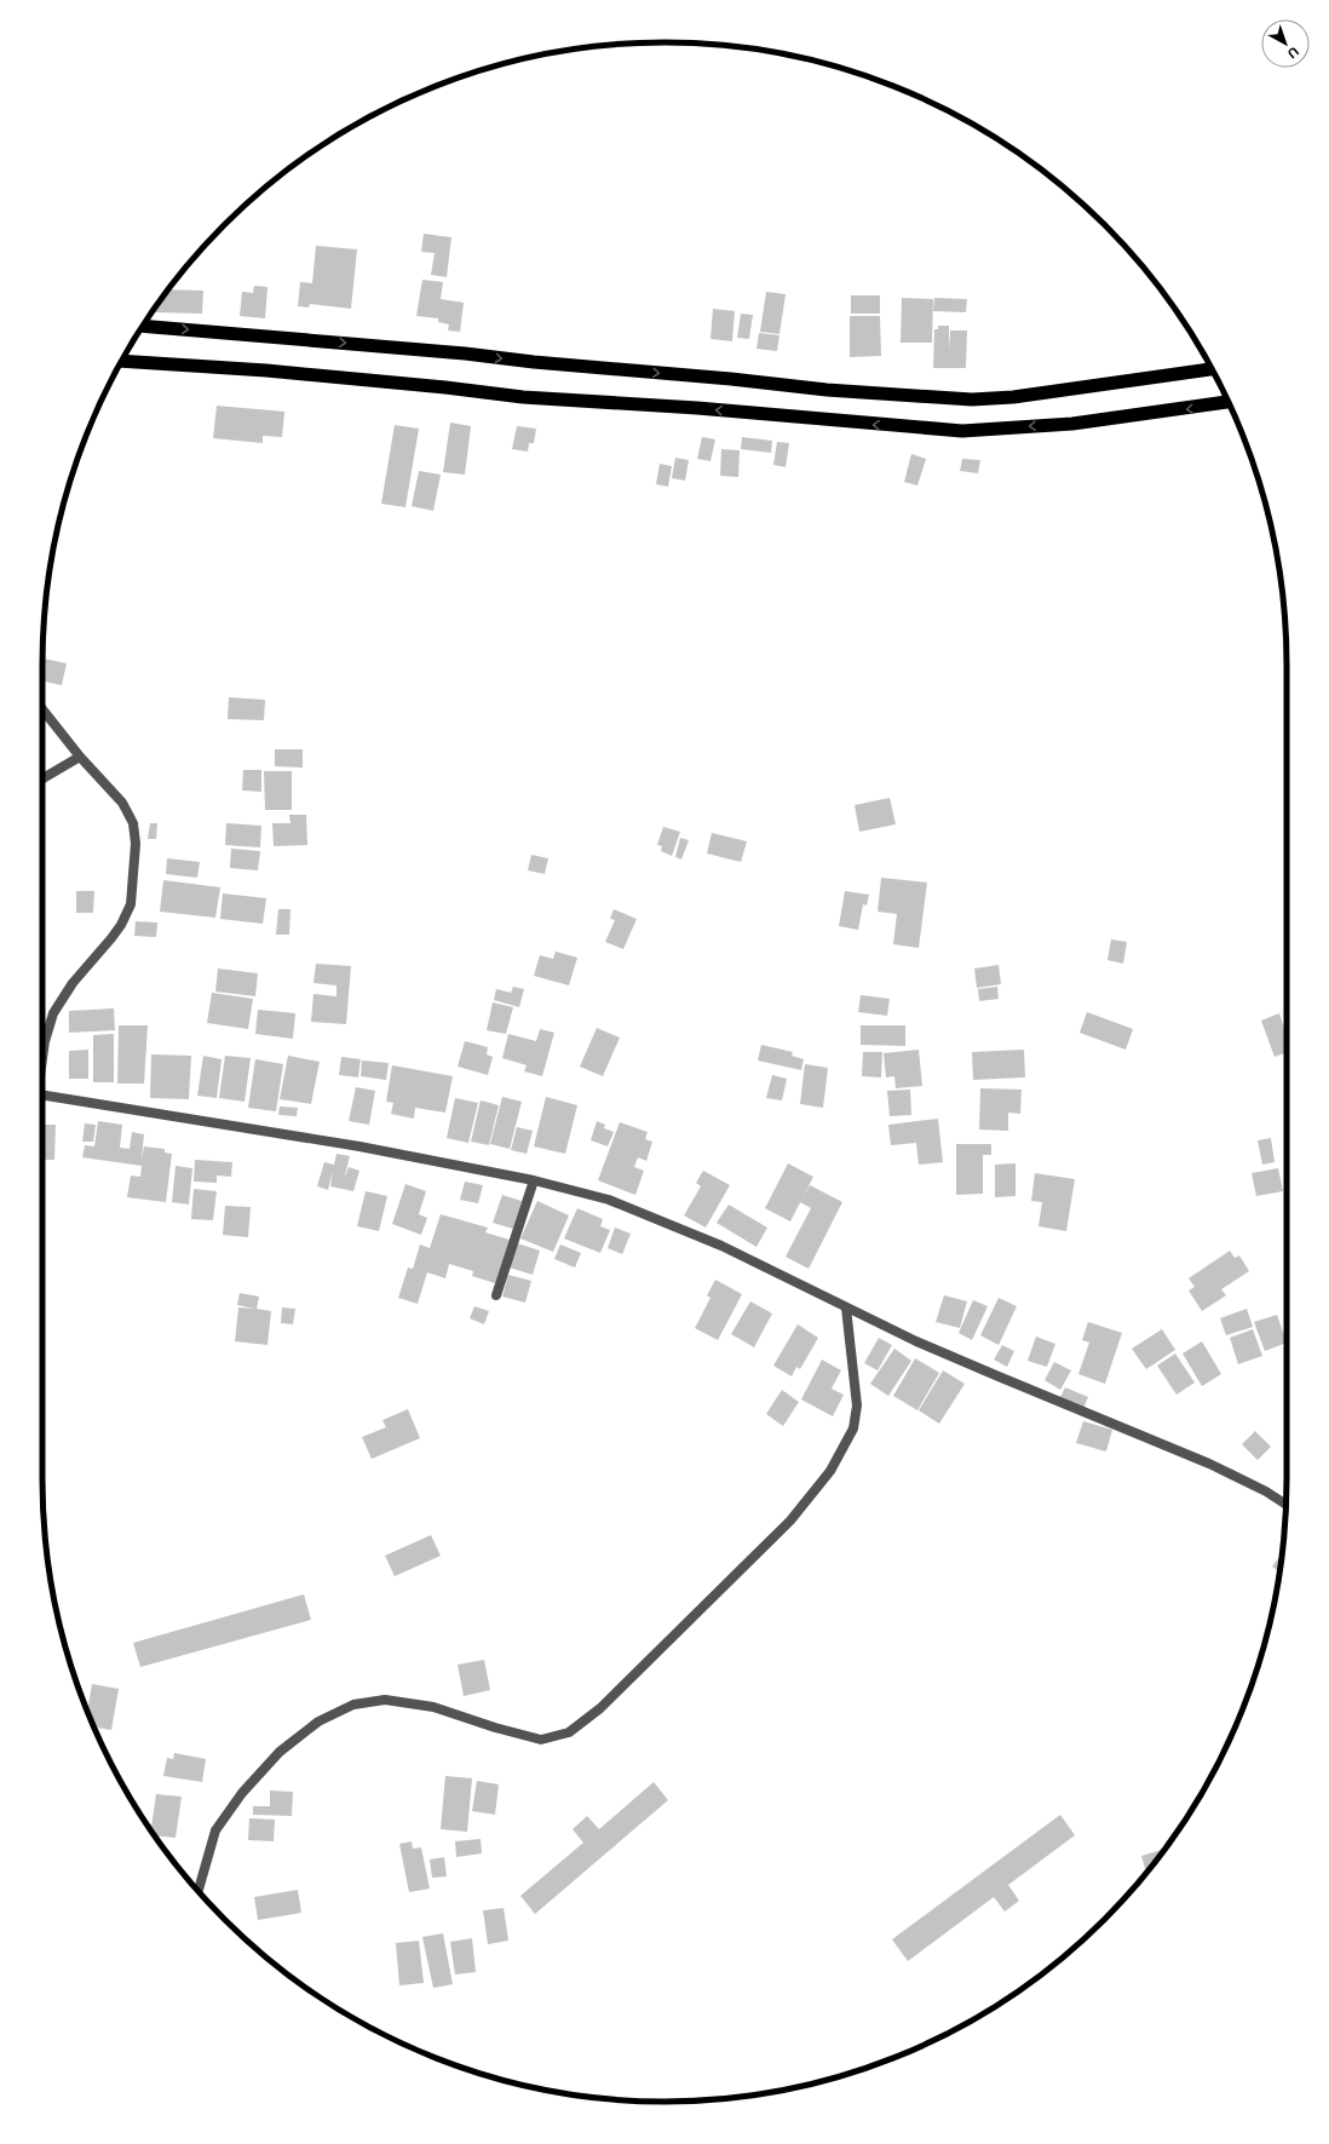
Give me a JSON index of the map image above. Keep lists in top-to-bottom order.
{
  "north": "bottom right"
}
